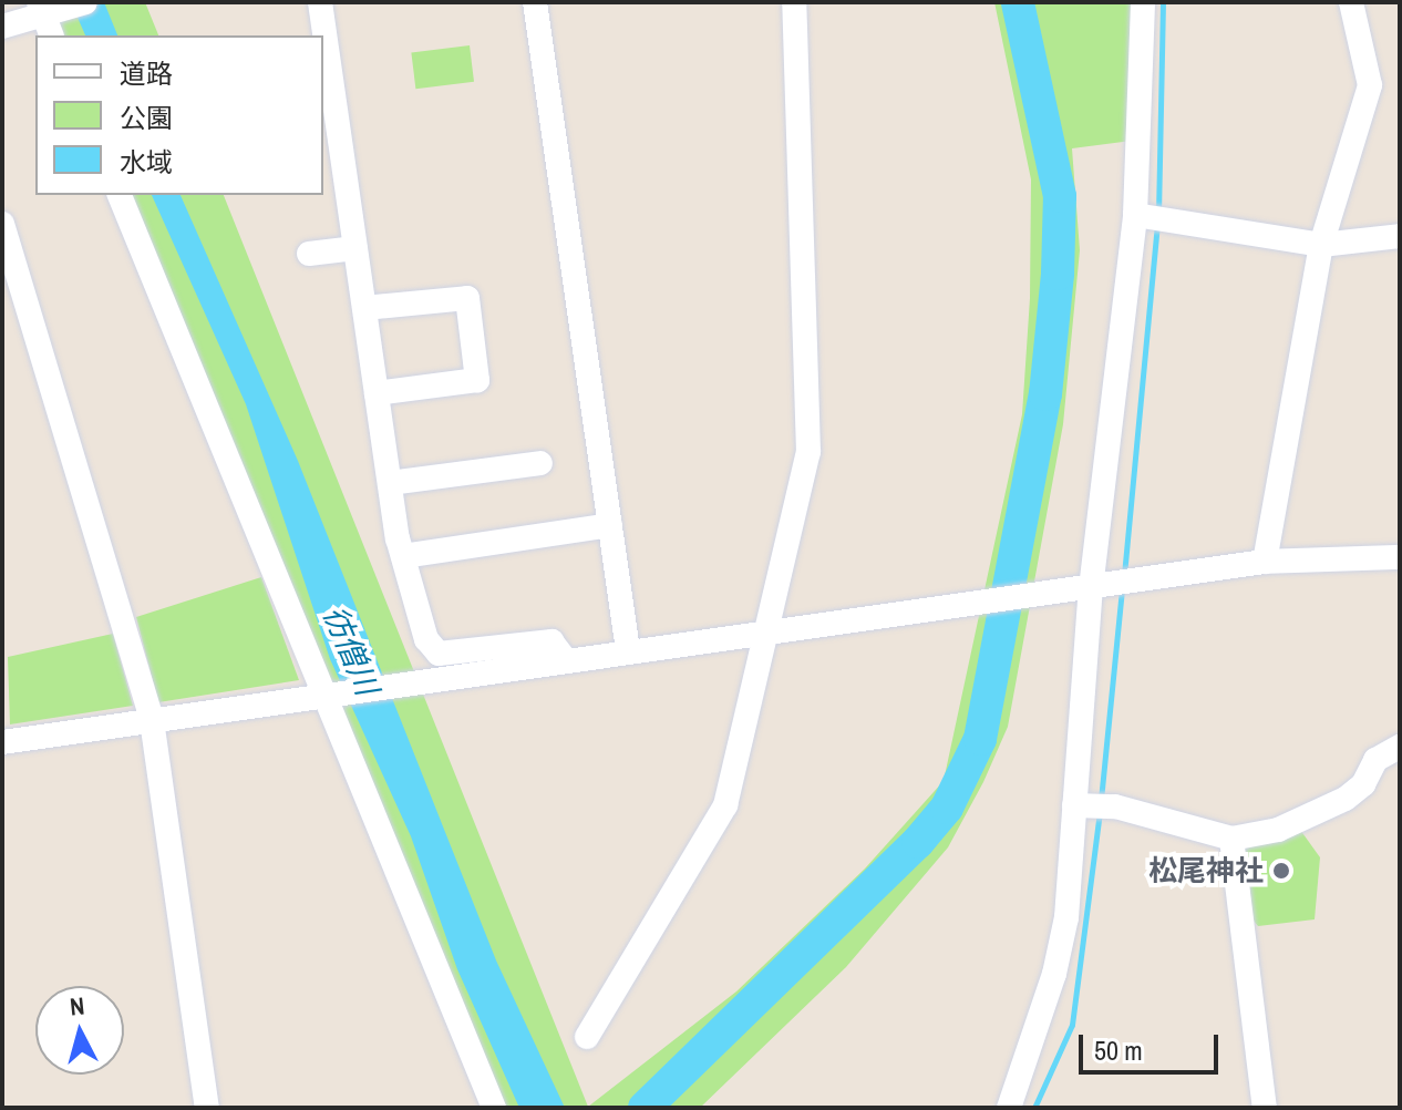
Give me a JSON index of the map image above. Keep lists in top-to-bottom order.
{
  "water": ["彷僧川"],
  "places": ["松尾神社"],
  "legend": ["道路", "公園", "水域"],
  "scale_bar": "50 m",
  "north": "top"
}
